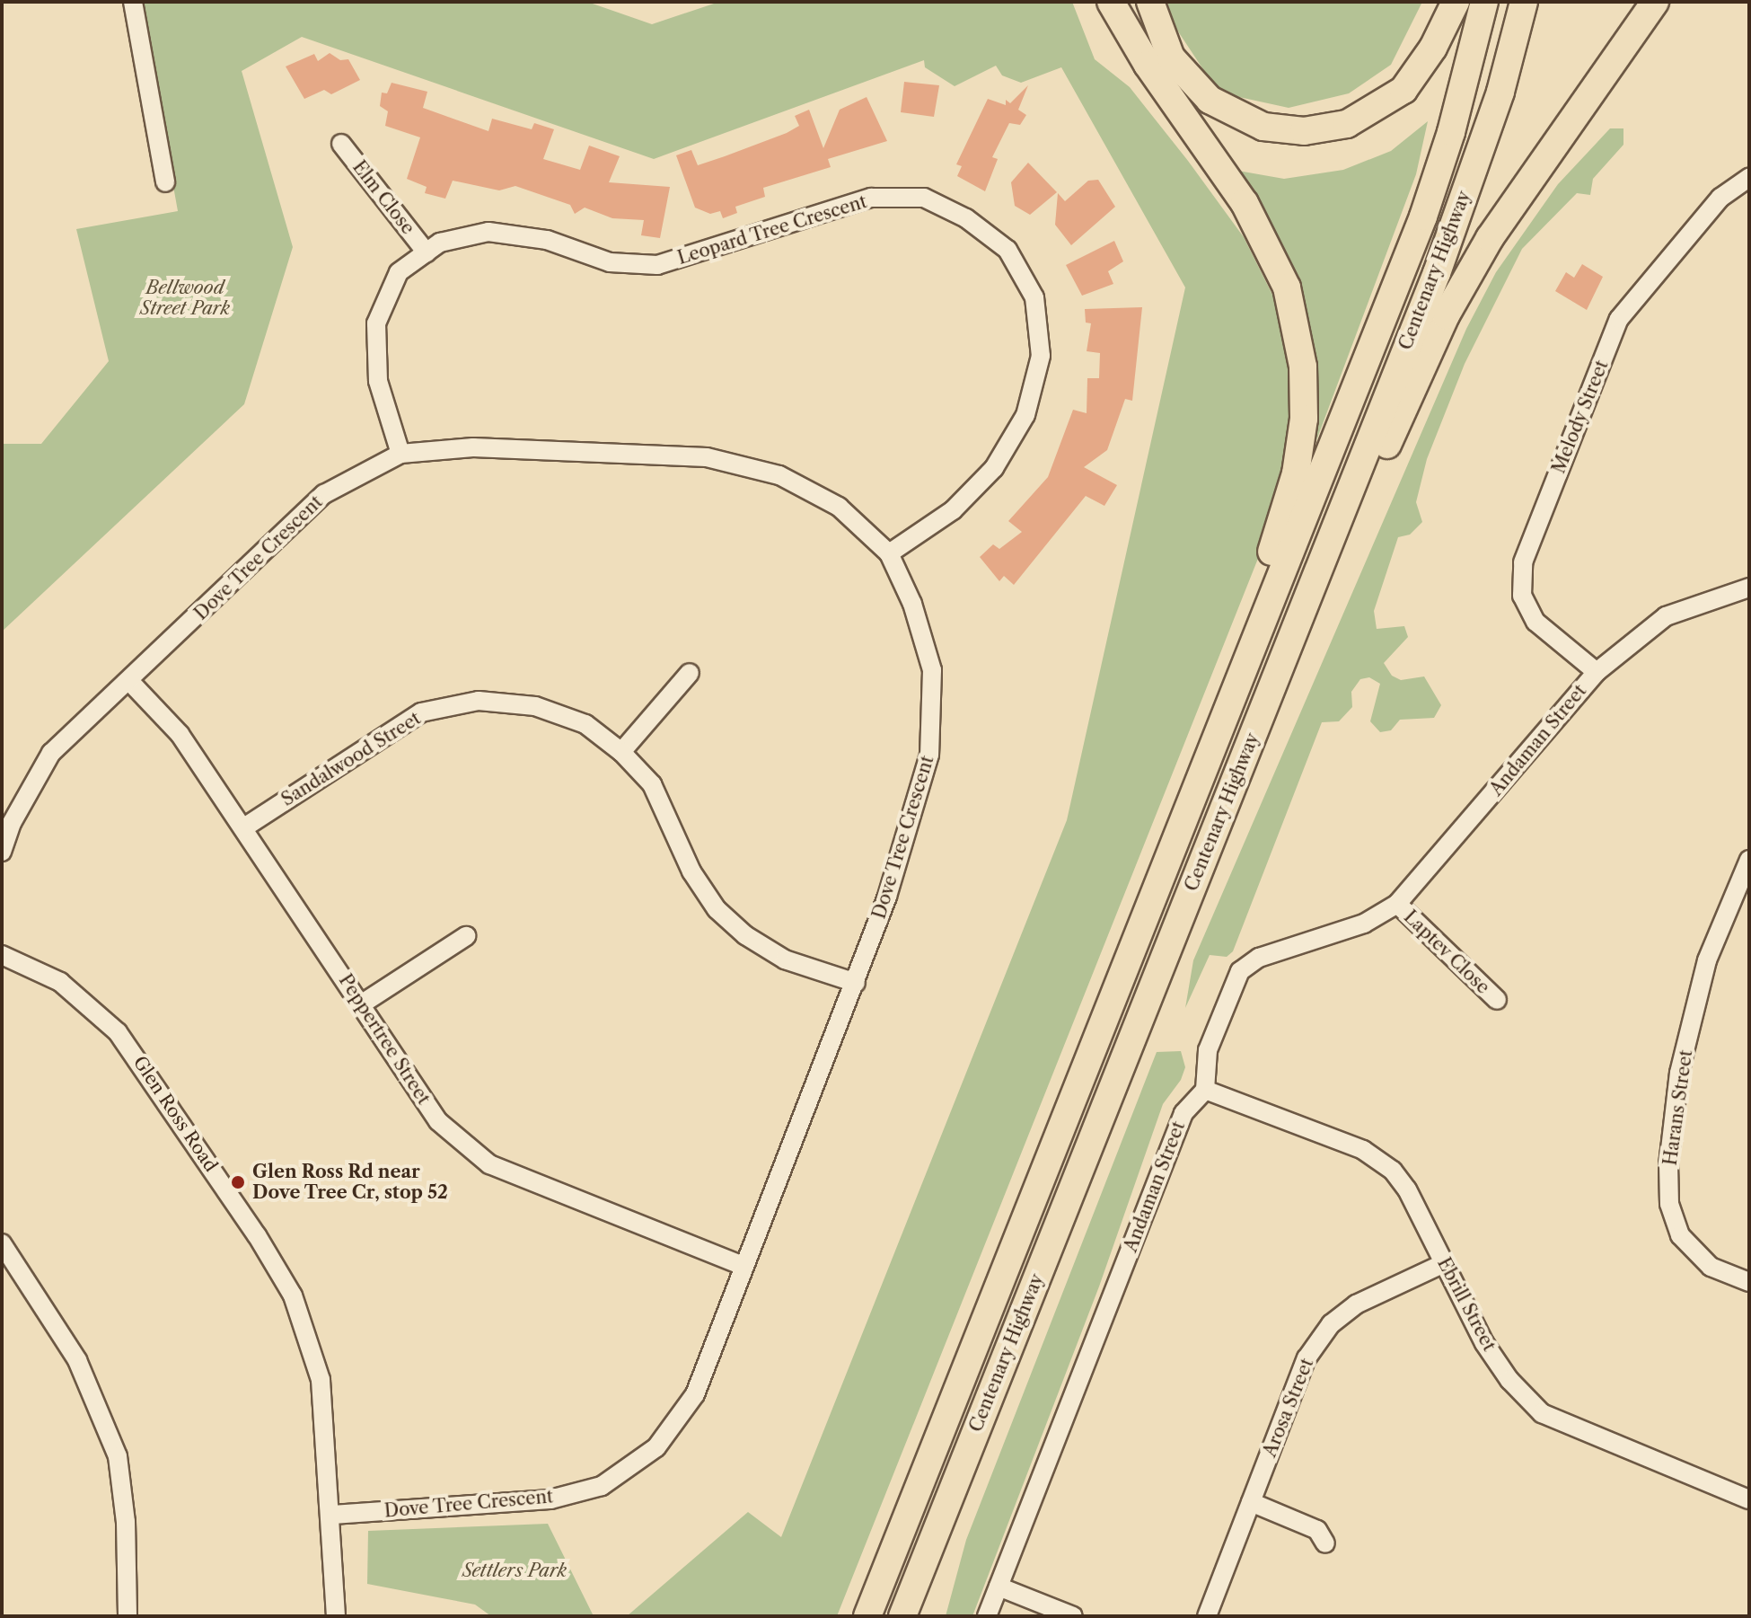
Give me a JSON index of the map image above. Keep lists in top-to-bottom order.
{
  "streets": {
    "highway": ["Centenary Highway"],
    "street": [
      "Elm Close",
      "Leopard Tree Crescent",
      "Melody Street",
      "Dove Tree Crescent",
      "Andaman Street",
      "Sandalwood Street",
      "Laptev Close",
      "Peppertree Street",
      "Harans Street",
      "Glen Ross Road",
      "Ebrill Street",
      "Arosa Street"
    ]
  },
  "crossings": [
    ["Elm Close", "Leopard Tree Crescent"],
    ["Leopard Tree Crescent", "Dove Tree Crescent"],
    ["Melody Street", "Andaman Street"],
    ["Dove Tree Crescent", "Sandalwood Street"],
    ["Dove Tree Crescent", "Peppertree Street"],
    ["Dove Tree Crescent", "Glen Ross Road"],
    ["Andaman Street", "Laptev Close"],
    ["Andaman Street", "Ebrill Street"],
    ["Sandalwood Street", "Peppertree Street"],
    ["Ebrill Street", "Arosa Street"]
  ],
  "parks": ["Bellwood Street Park", "Settlers Park"],
  "places": ["Glen Ross Rd near Dove Tree Cr, stop 52"]
}
